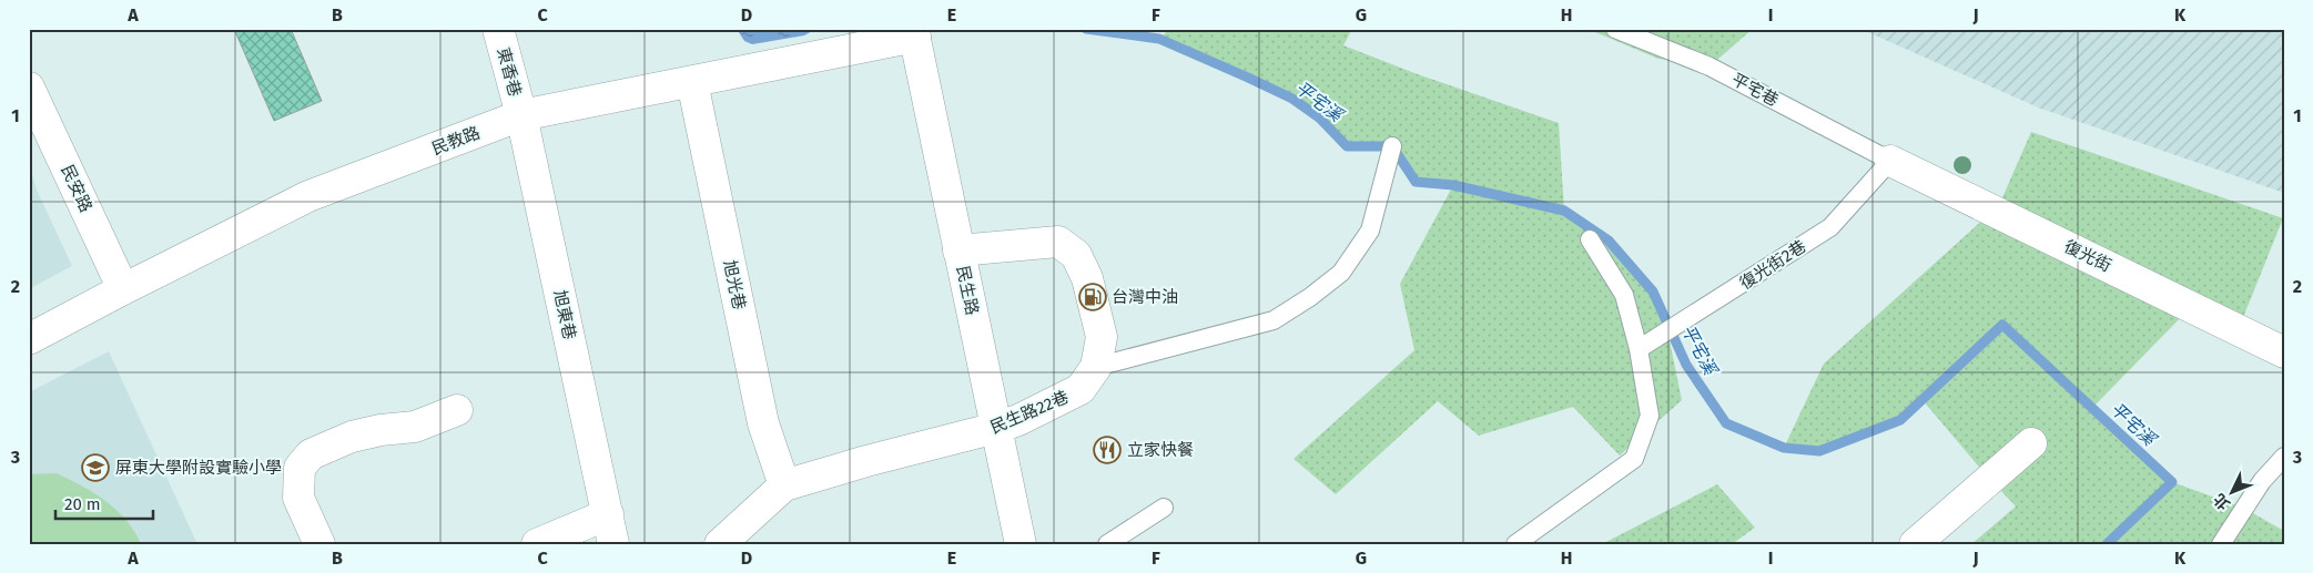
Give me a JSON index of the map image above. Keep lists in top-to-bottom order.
{
  "streets": {
    "street": [
      "東香巷",
      "民教路",
      "民安路",
      "復光街",
      "旭光巷",
      "民生路",
      "旭東巷",
      "民生路22巷"
    ],
    "lane": ["平宅巷", "復光街2巷"]
  },
  "crossings": [
    ["東香巷", "民教路"],
    ["東香巷", "旭東巷"],
    ["平宅巷", "復光街"],
    ["平宅巷", "復光街2巷"],
    ["民教路", "民安路"],
    ["民教路", "旭光巷"],
    ["民教路", "民生路"],
    ["民教路", "旭東巷"],
    ["復光街", "復光街2巷"],
    ["旭光巷", "民生路22巷"],
    ["民生路", "民生路22巷"]
  ],
  "water": ["平宅溪"],
  "places": {
    "fuel station": ["台灣中油"],
    "restaurant": ["立家快餐"],
    "school or university": ["屏東大學附設實驗小學"]
  },
  "scale_bar": "20 m",
  "north": "bottom left",
  "grid": {
    "columns": [
      "A",
      "B",
      "C",
      "D",
      "E",
      "F",
      "G",
      "H",
      "I",
      "J",
      "K"
    ],
    "rows": ["1", "2", "3"]
  }
}
